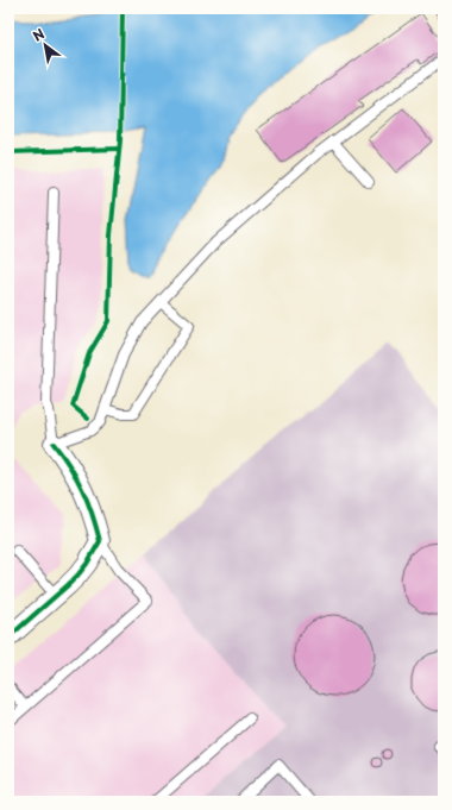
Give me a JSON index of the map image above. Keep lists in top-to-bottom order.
{
  "north": "top left"
}
